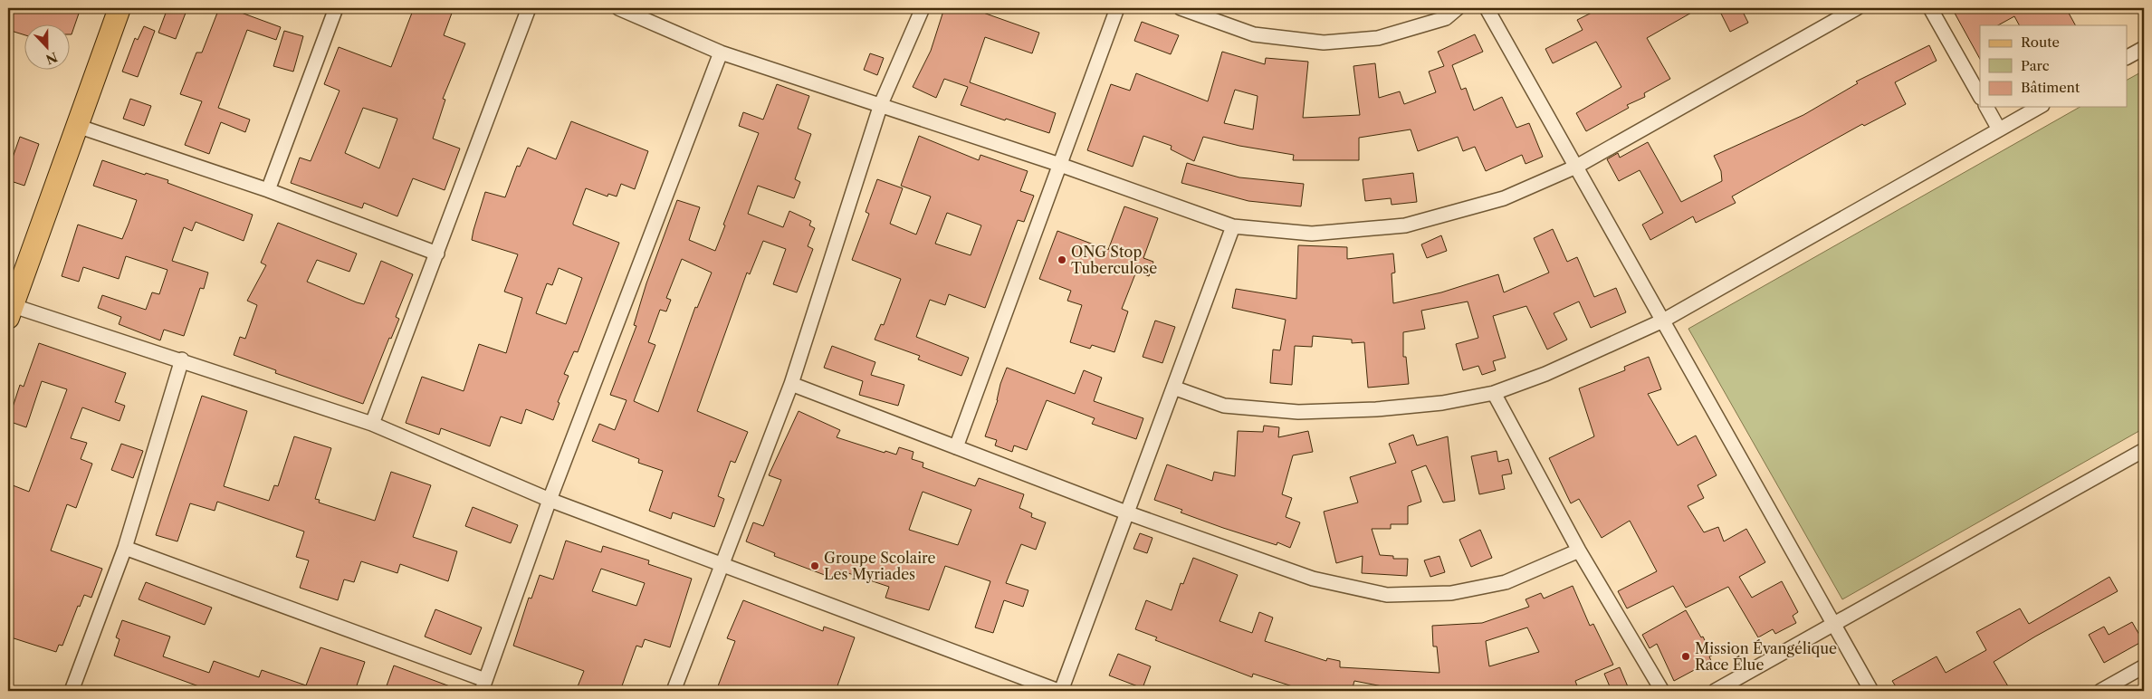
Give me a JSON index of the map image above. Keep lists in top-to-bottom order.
{
  "places": ["ONG Stop Tuberculose", "Groupe Scolaire Les Myriades", "Mission Évangélique Race Élue"],
  "legend": ["Route", "Parc", "Bâtiment"],
  "north": "bottom"
}
